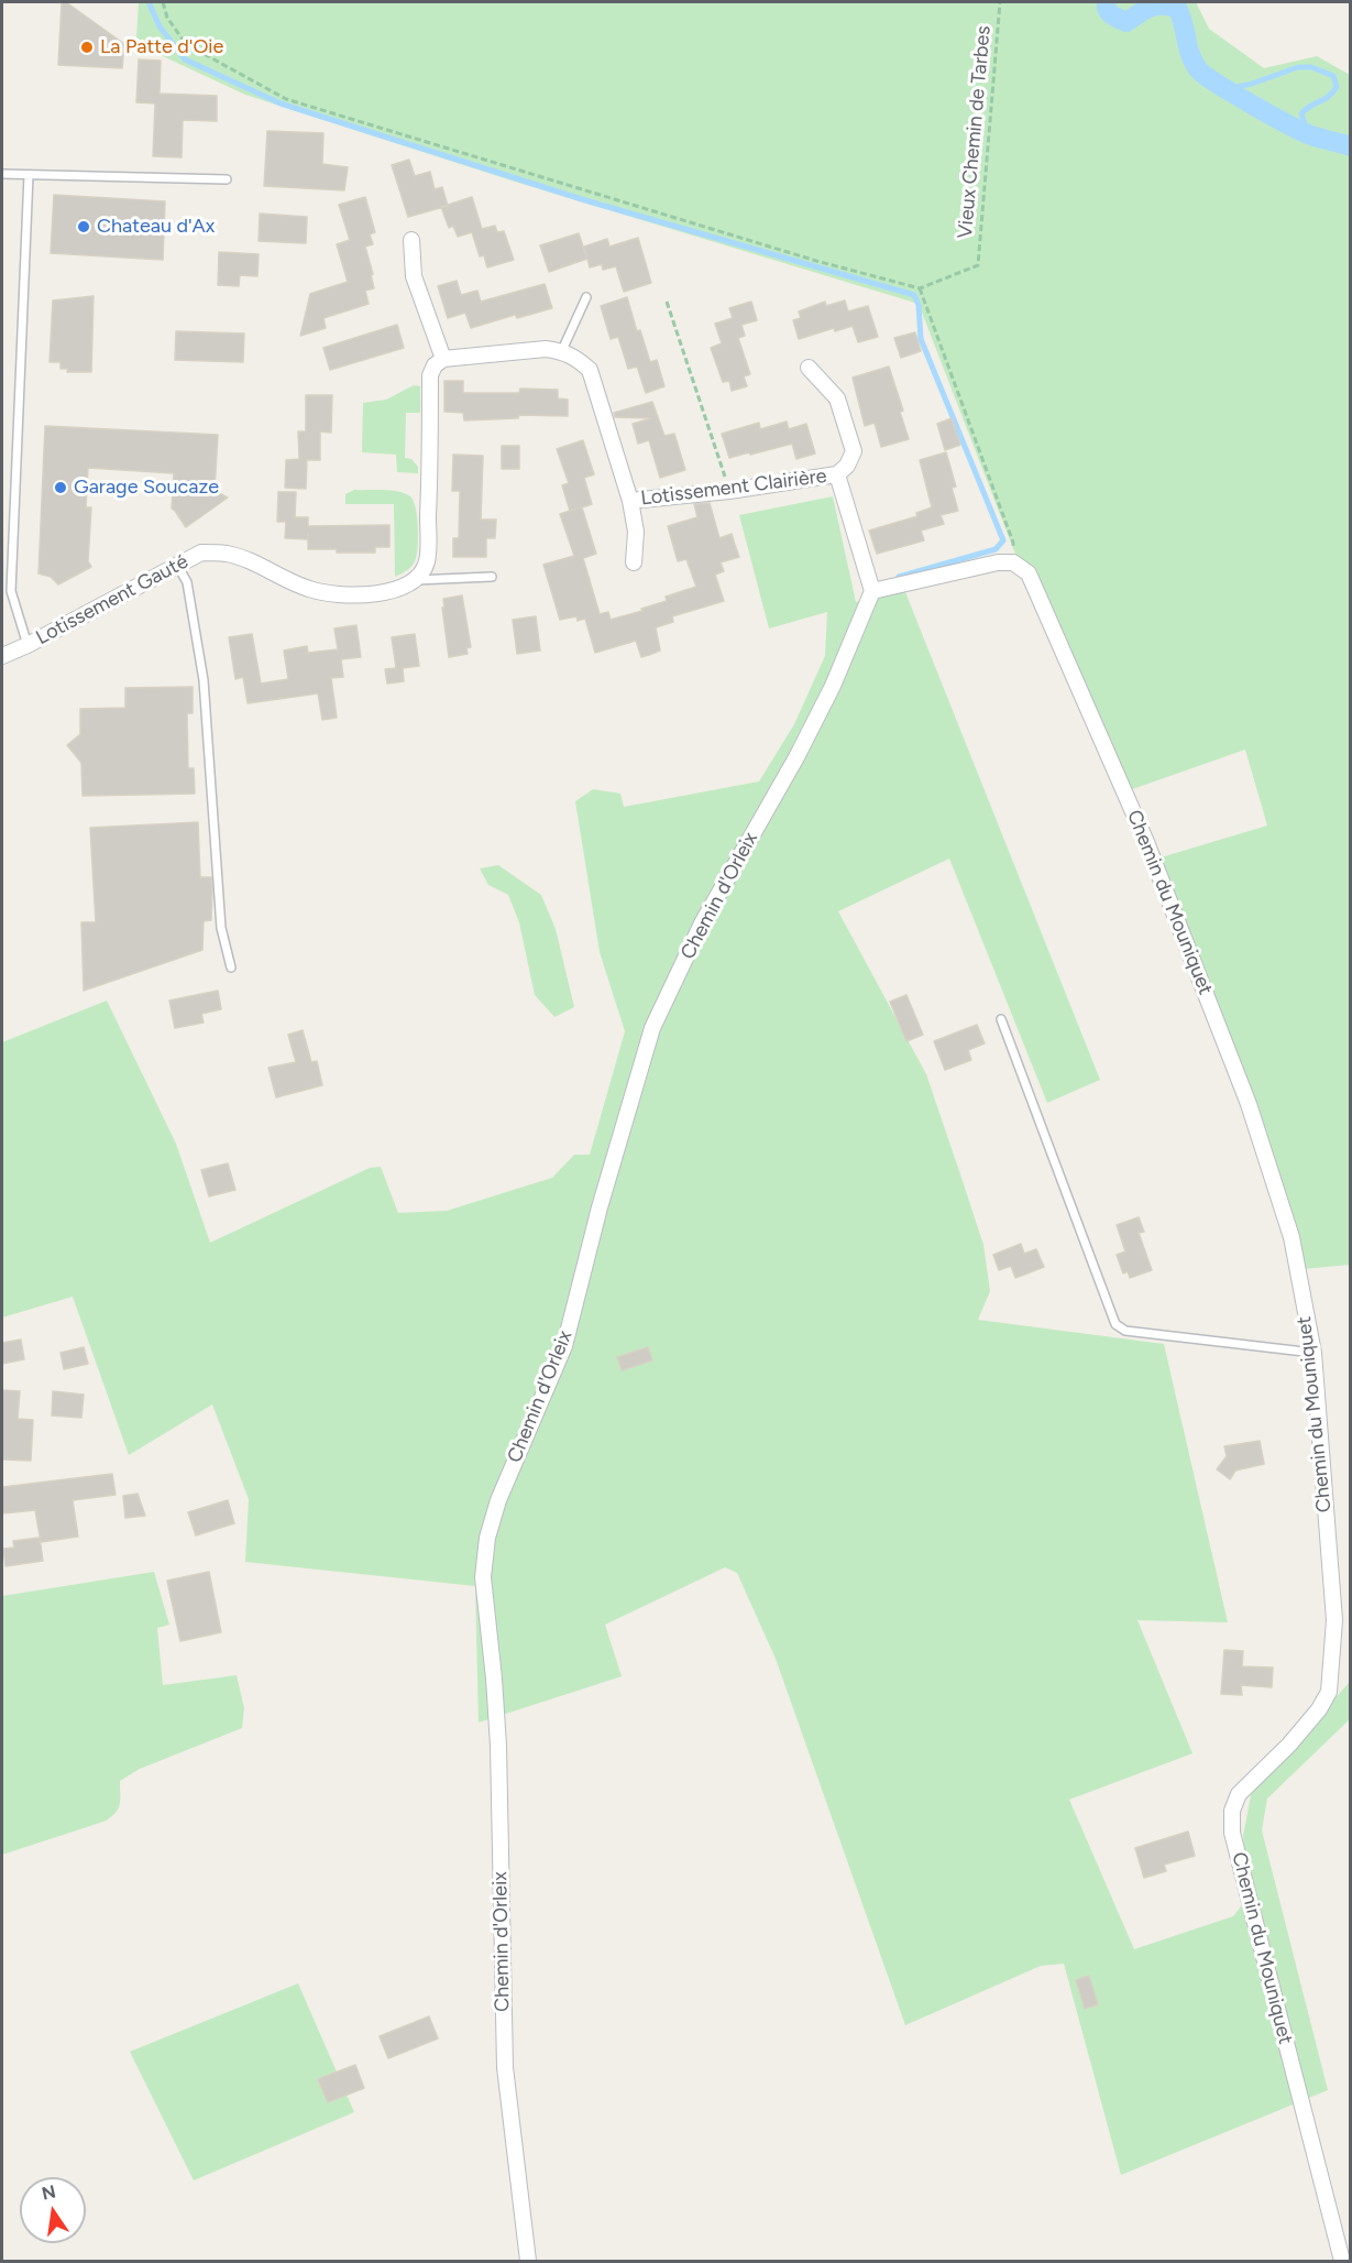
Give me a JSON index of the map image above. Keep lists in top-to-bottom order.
{
  "streets": {
    "street": [
      "Lotissement Clairière",
      "Lotissement Gauté",
      "Chemin d'Orleix",
      "Chemin du Mouniquet"
    ],
    "path": ["Vieux Chemin de Tarbes"]
  },
  "crossings": [
    ["Lotissement Clairière", "Chemin d'Orleix"]
  ],
  "places": ["La Patte d'Oie", "Chateau d'Ax", "Garage Soucaze"],
  "north": "top"
}
